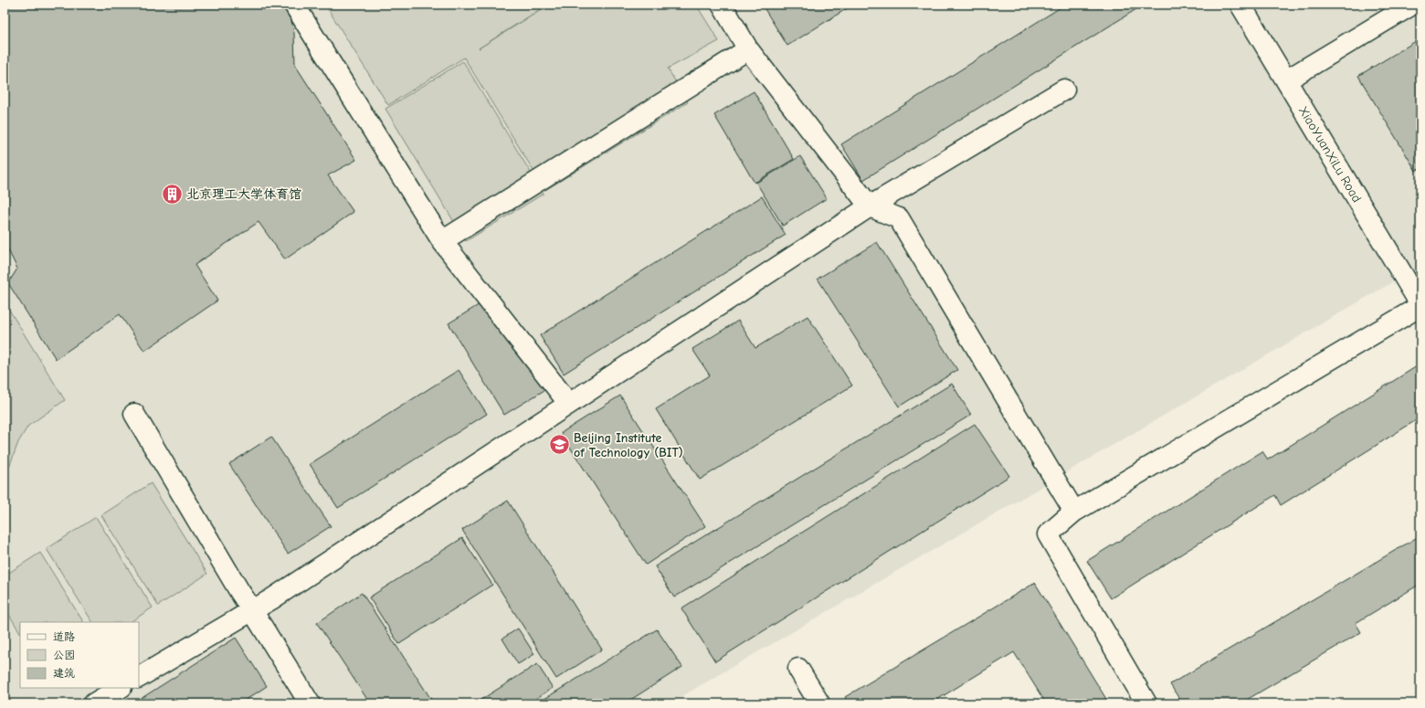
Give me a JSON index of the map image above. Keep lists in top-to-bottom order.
{
  "streets": {
    "street": ["XiaoYuanXiLu Road"]
  },
  "places": {
    "building": ["北京理工大学体育馆"],
    "school or university": ["Beijing Institute of Technology (BIT)"]
  },
  "legend": ["道路", "公园", "建筑"]
}
